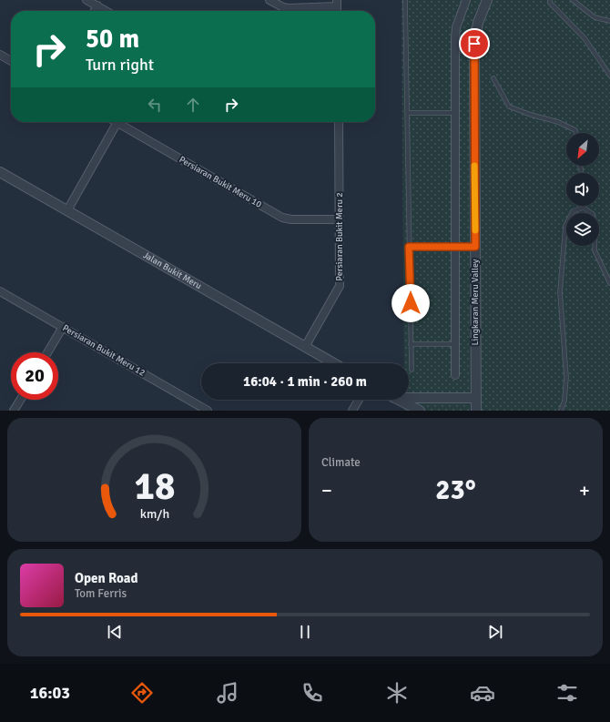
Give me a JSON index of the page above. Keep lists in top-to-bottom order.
{
  "streets": {
    "street": [
      "Persiaran Bukit Meru 10",
      "Persiaran Bukit Meru 2",
      "Jalan Bukit Meru",
      "Lingkaran Meru Valley",
      "Persiaran Bukit Meru 12"
    ]
  },
  "crossings": [
    ["Persiaran Bukit Meru 10", "Persiaran Bukit Meru 2"],
    ["Persiaran Bukit Meru 2", "Jalan Bukit Meru"]
  ],
  "north": "bottom left",
  "page": {
    "turn": ["50 m", "Turn right"],
    "limit": "20",
    "trip": "16:04 · 1 min · 260 m",
    "tile": "Climate",
    "heat": ["−", "23°", "+"],
    "song": ["Open Road", "Tom Ferris"],
    "tabs": "16:03",
    "gauge": ["18", "km/h"]
  }
}
